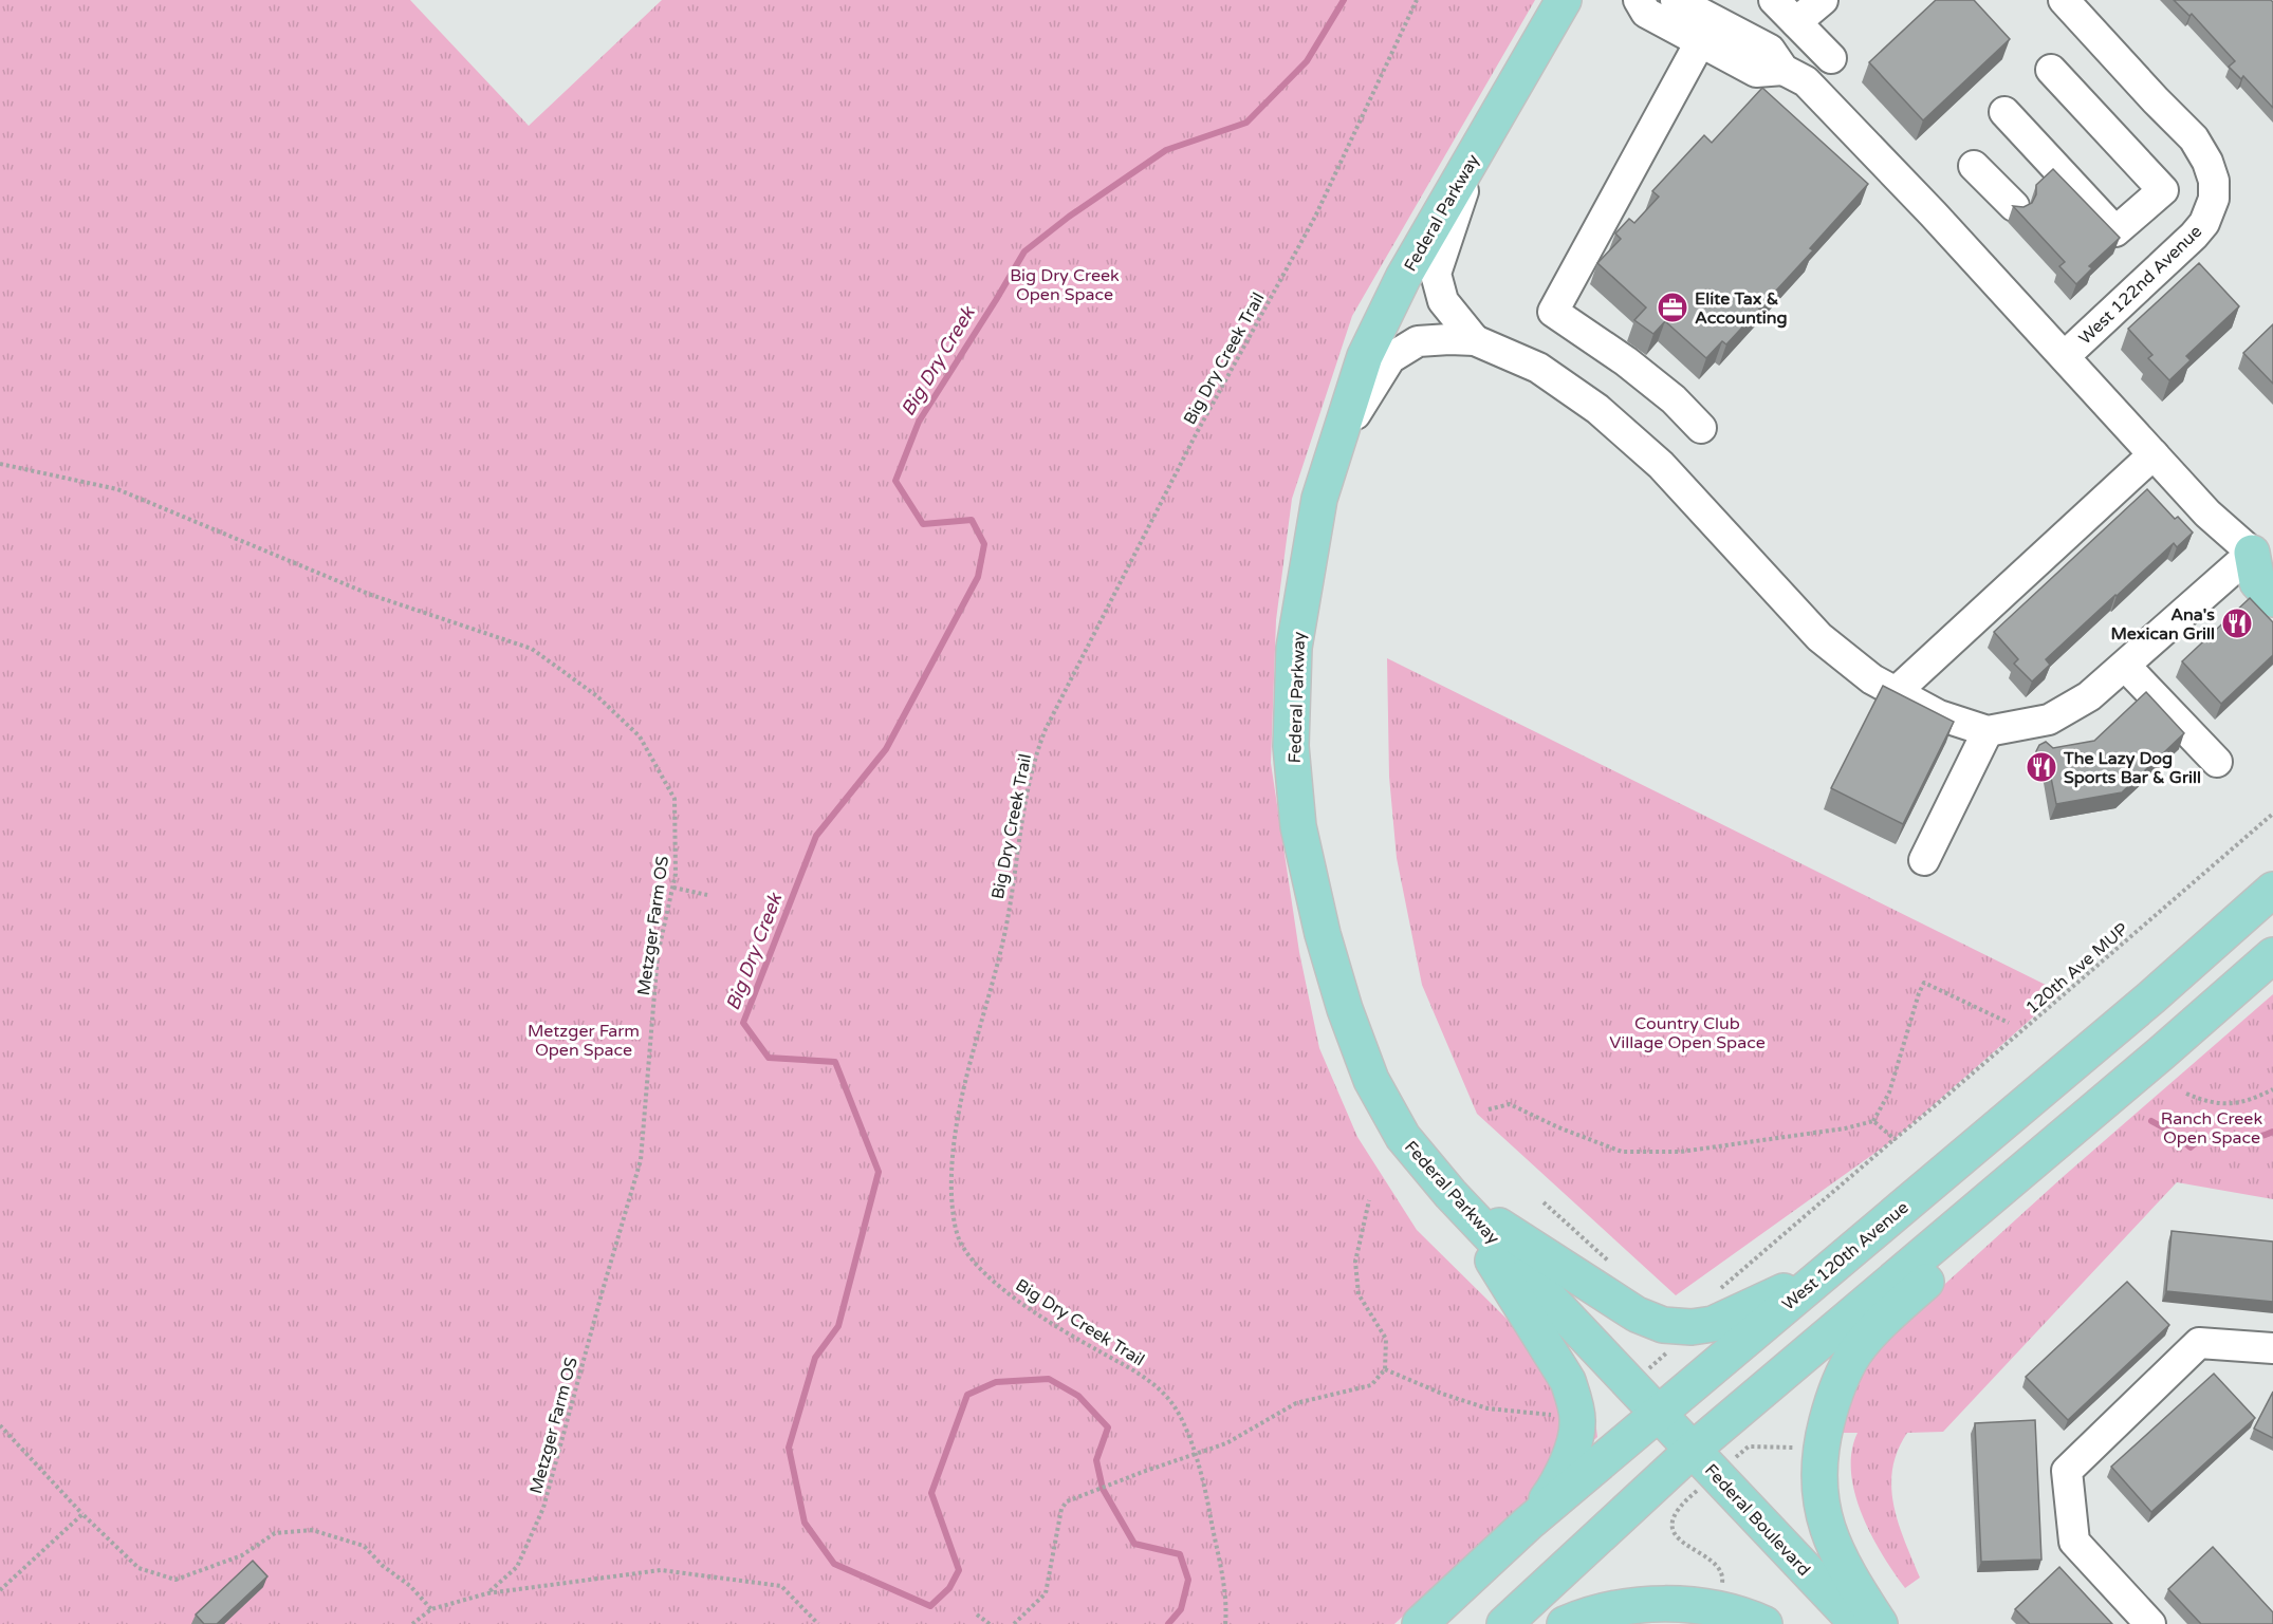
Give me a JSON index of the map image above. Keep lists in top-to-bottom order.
{
  "streets": {
    "main road": ["Federal Parkway", "West 120th Avenue", "Federal Boulevard"],
    "street": ["West 122nd Avenue"],
    "path": ["Big Dry Creek Trail", "Metzger Farm OS", "120th Ave MUP"]
  },
  "crossings": [
    ["Federal Parkway", "West 120th Avenue"],
    ["Federal Parkway", "Federal Boulevard"],
    ["West 120th Avenue", "Federal Boulevard"]
  ],
  "water": ["Big Dry Creek"],
  "parks": [
    "Big Dry Creek Open Space",
    "Country Club Village Open Space",
    "Metzger Farm Open Space",
    "Ranch Creek Open Space"
  ],
  "places": {
    "office": ["Elite Tax & Accounting"],
    "restaurant": ["Ana's Mexican Grill", "The Lazy Dog Sports Bar & Grill"]
  }
}
